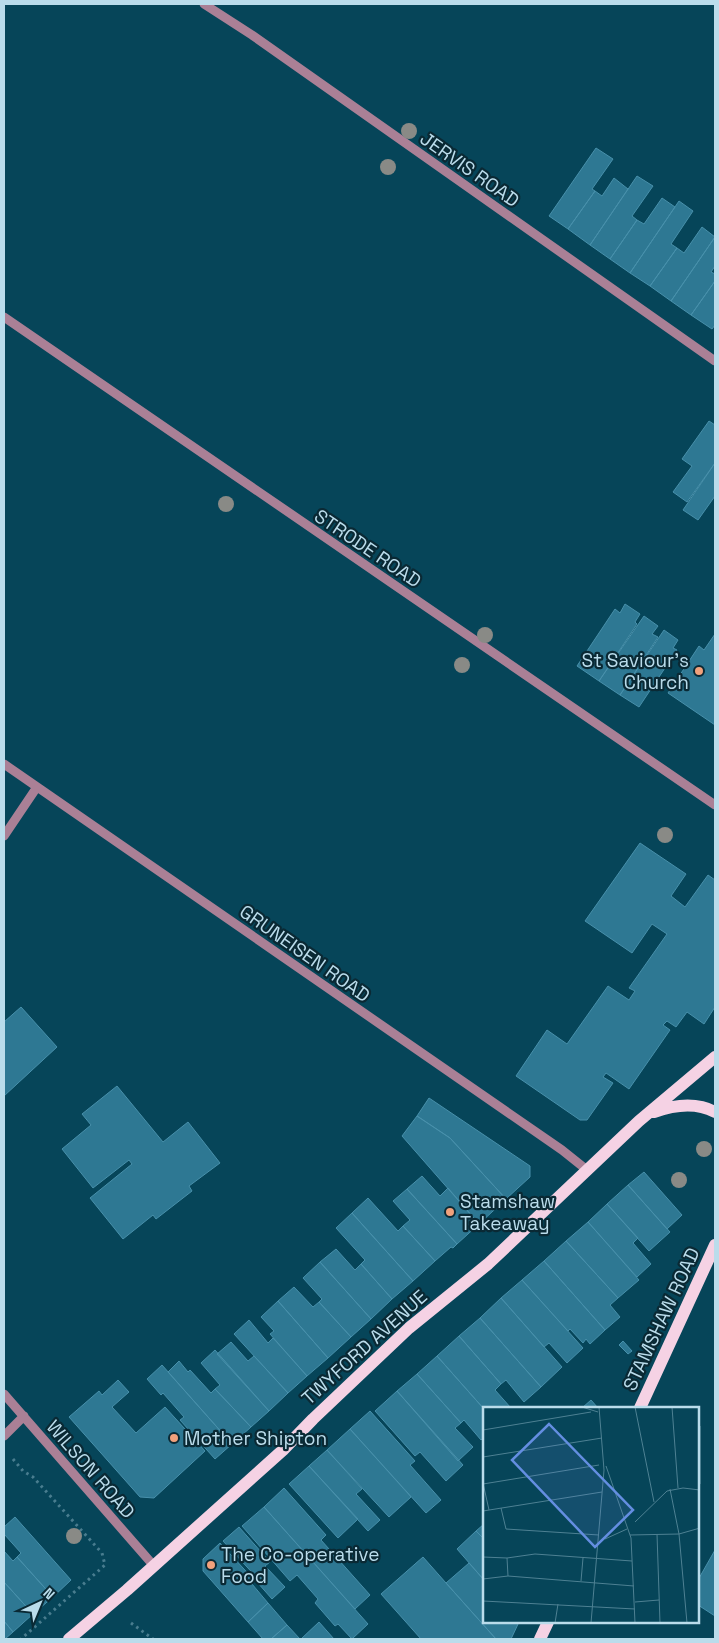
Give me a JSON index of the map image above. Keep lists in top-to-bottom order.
{
  "streets": {
    "main road": ["STAMSHAW ROAD", "TWYFORD AVENUE"],
    "street": [
      "JERVIS ROAD",
      "STRODE ROAD",
      "GRUNEISEN ROAD",
      "WILSON ROAD"
    ]
  },
  "crossings": [
    ["GRUNEISEN ROAD", "TWYFORD AVENUE"],
    ["TWYFORD AVENUE", "WILSON ROAD"]
  ],
  "places": [
    "St Saviour's Church",
    "Stamshaw Takeaway",
    "Mother Shipton",
    "The Co-operative Food"
  ],
  "north": "top right"
}
